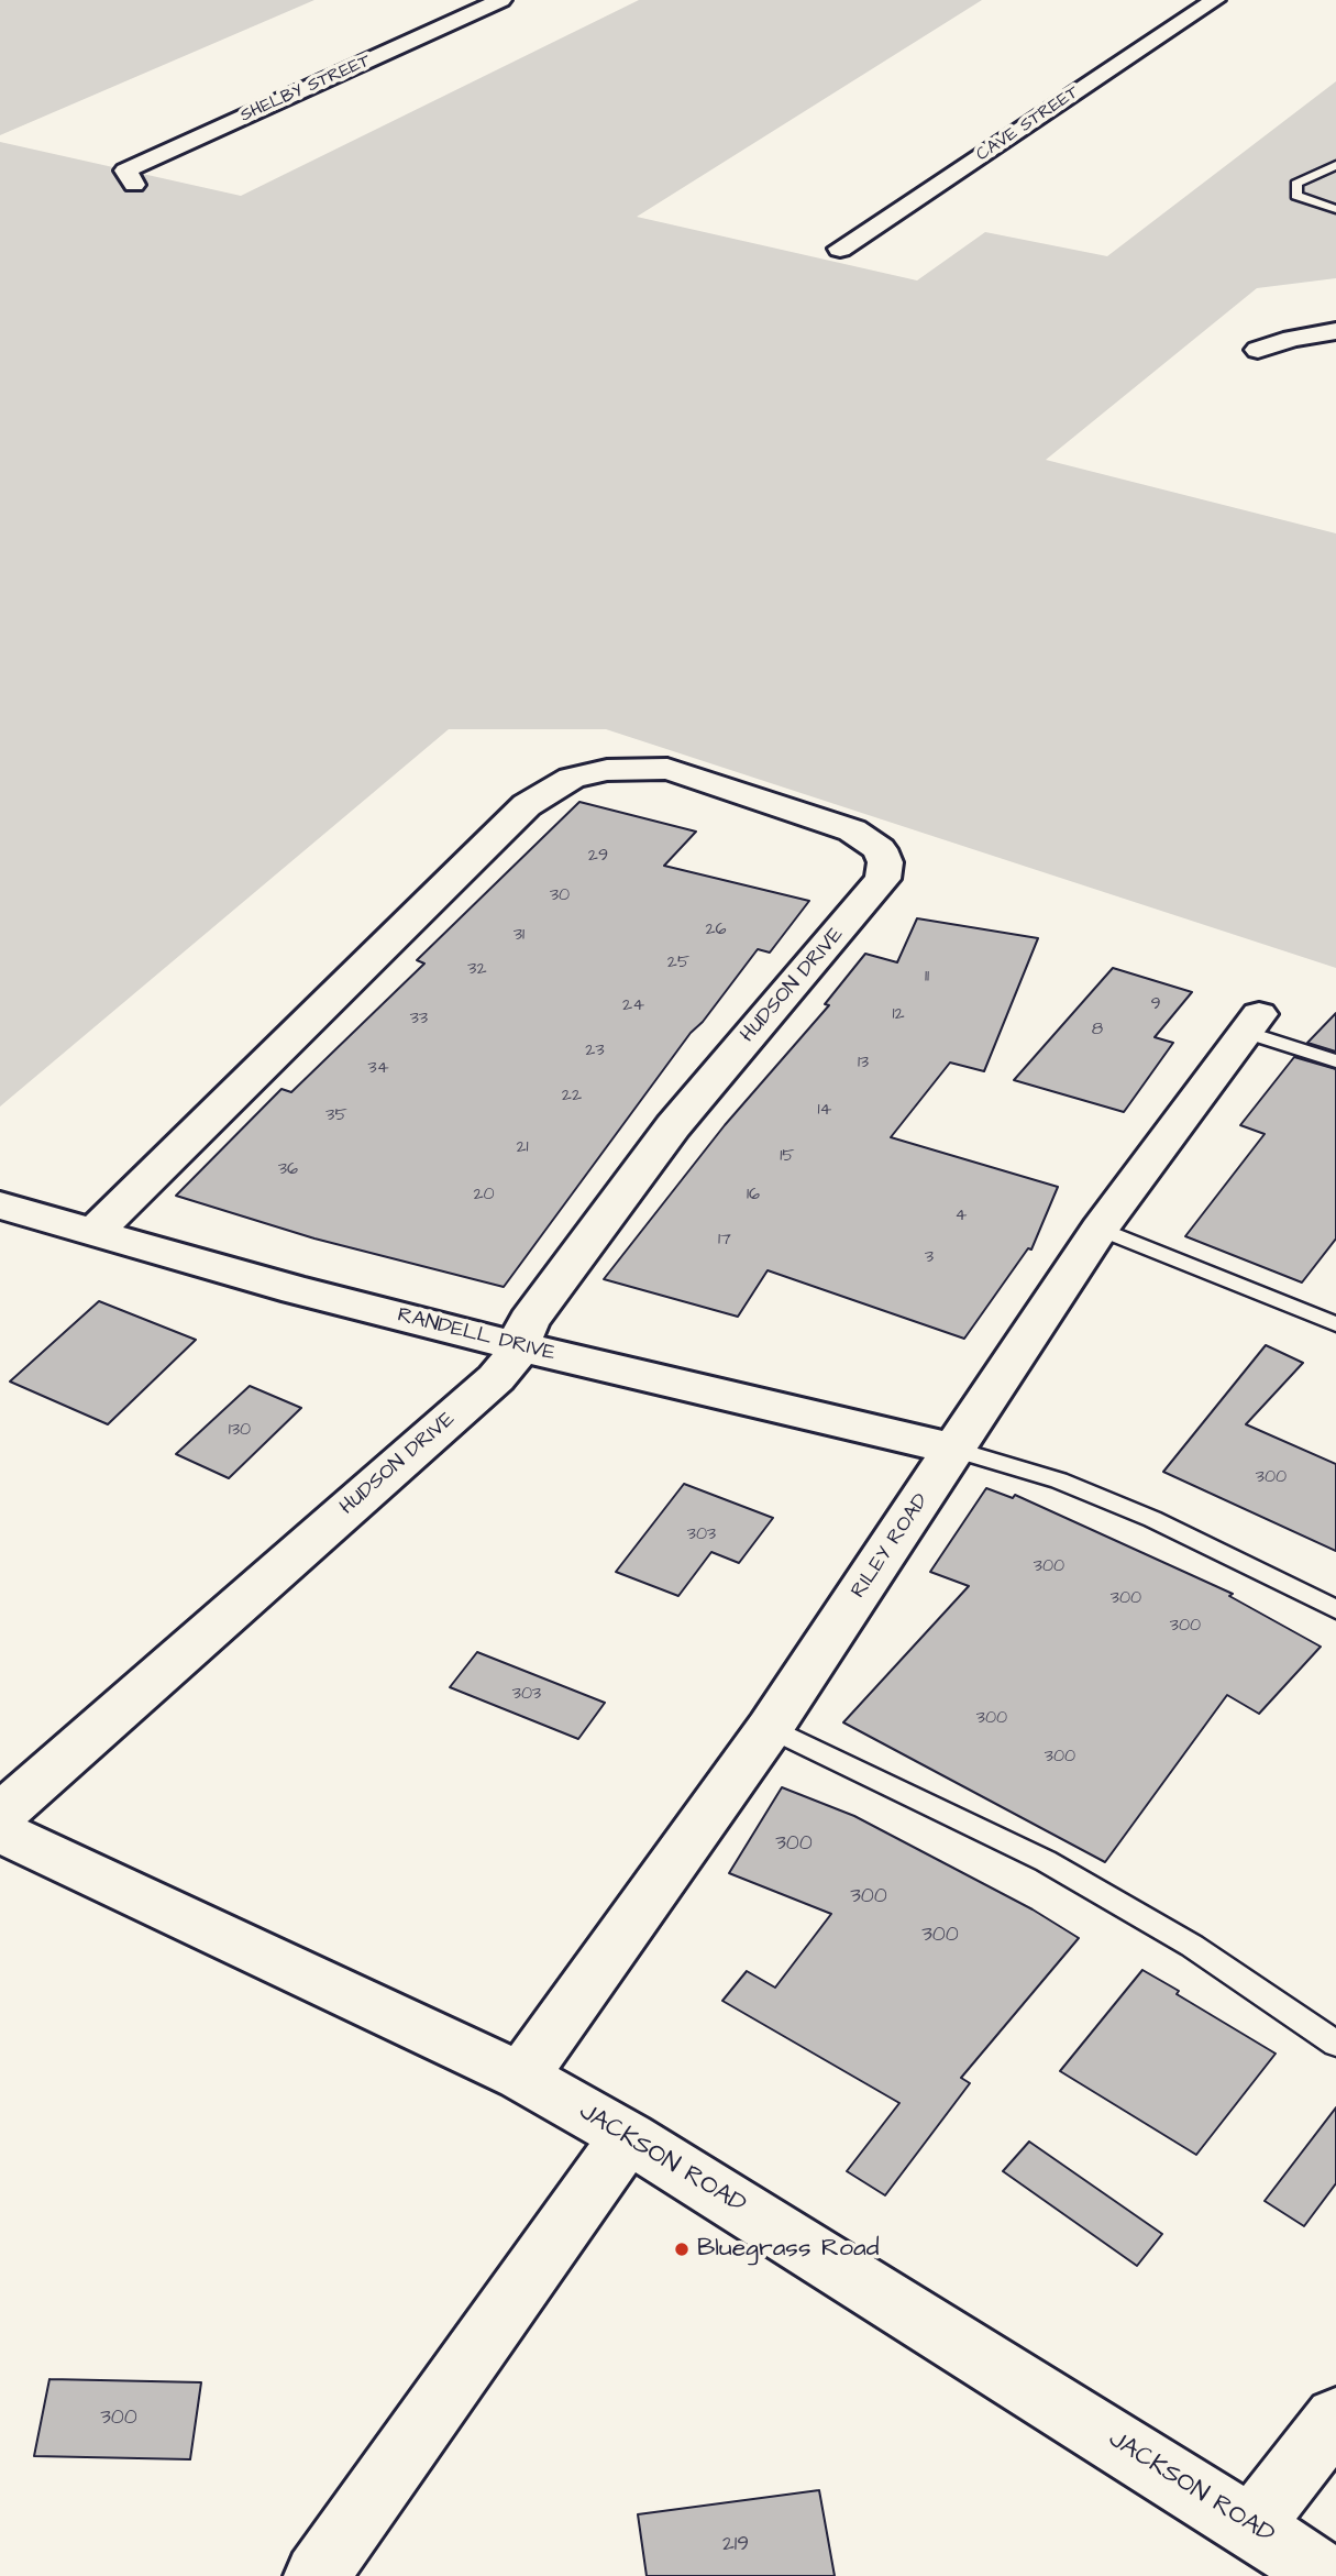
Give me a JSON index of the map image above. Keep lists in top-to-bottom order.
{
  "streets": {
    "street": [
      "SHELBY STREET",
      "CAVE STREET",
      "HUDSON DRIVE",
      "RANDELL DRIVE",
      "RILEY ROAD",
      "JACKSON ROAD"
    ]
  },
  "crossings": [
    ["HUDSON DRIVE", "RANDELL DRIVE"],
    ["RANDELL DRIVE", "RILEY ROAD"],
    ["RILEY ROAD", "JACKSON ROAD"]
  ],
  "places": ["Bluegrass Road"],
  "house_numbers": [
    "29",
    "30",
    "26",
    "31",
    "25",
    "32",
    "11",
    "9",
    "24",
    "12",
    "33",
    "8",
    "23",
    "13",
    "34",
    "22",
    "14",
    "35",
    "21",
    "15",
    "36",
    "20",
    "16",
    "4",
    "17",
    "3",
    "130",
    "300",
    "303",
    "300",
    "300",
    "300",
    "303",
    "300",
    "300",
    "300",
    "300",
    "300",
    "300",
    "219"
  ]
}
